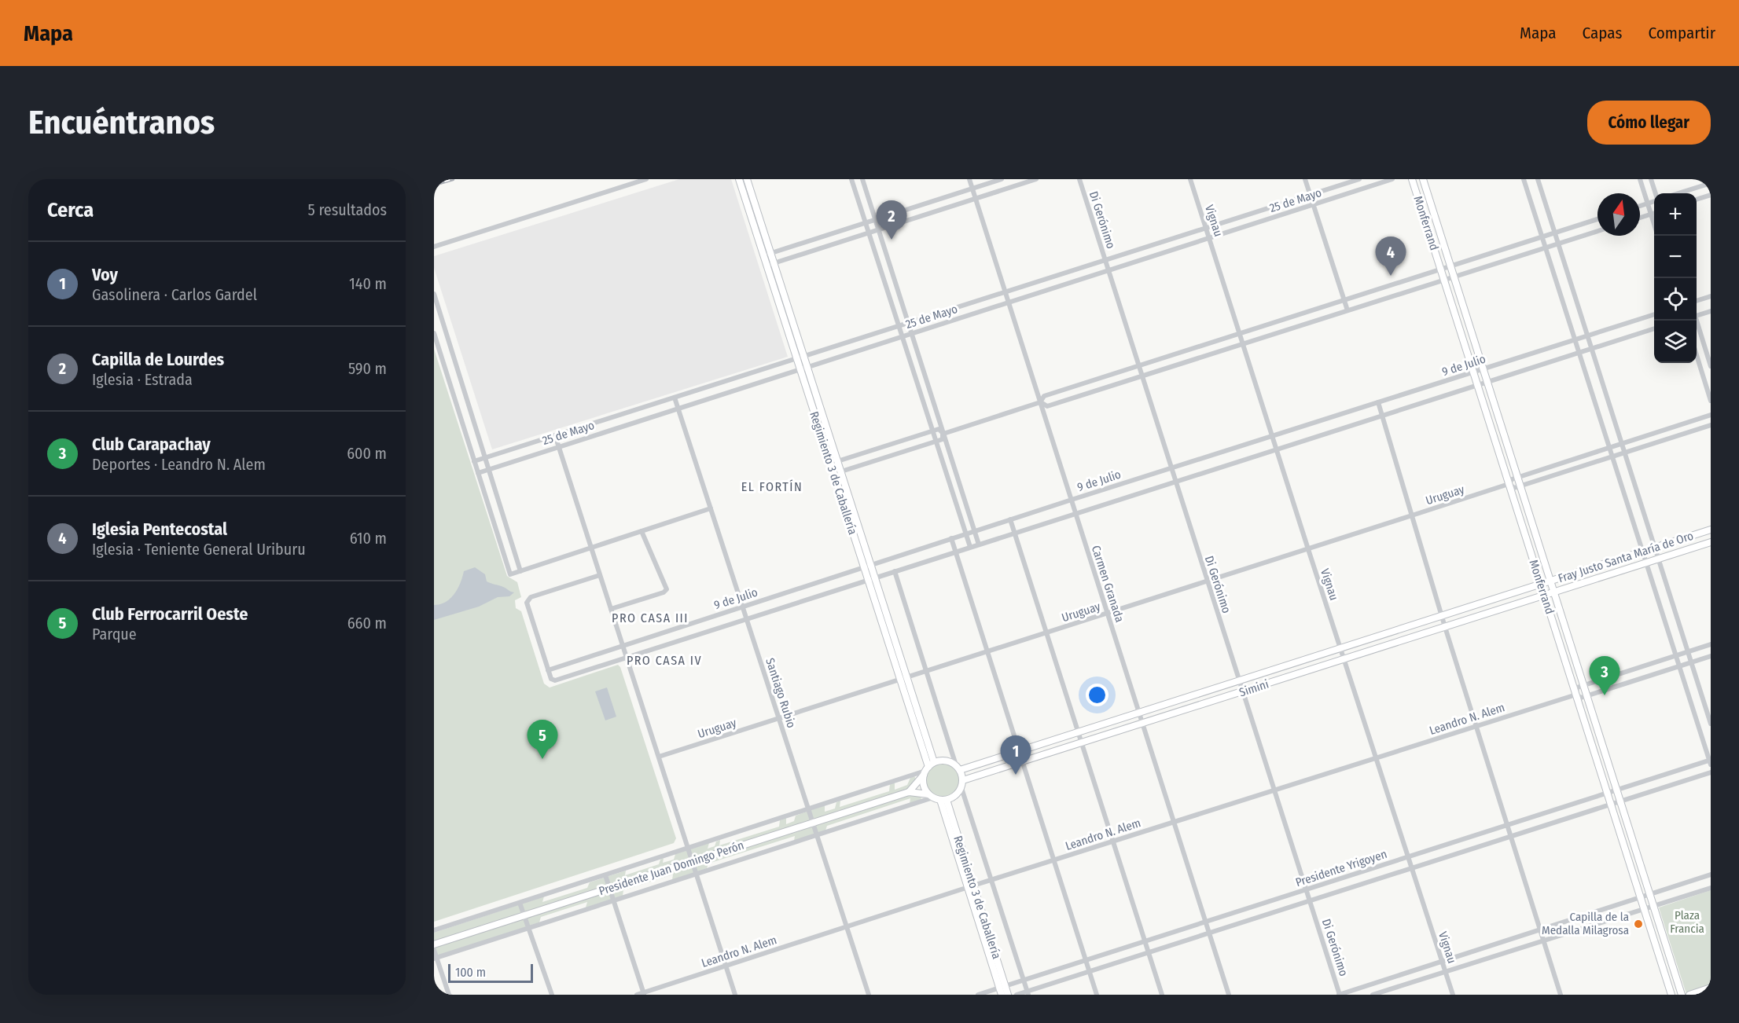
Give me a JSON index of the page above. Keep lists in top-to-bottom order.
{
  "streets": {
    "street": [
      "25 de Mayo",
      "Di Gerónimo",
      "Vignau",
      "Monferrand",
      "9 de Julio",
      "Regimiento 3 de Caballería",
      "Uruguay",
      "Fray Justo Santa María de Oro",
      "Carmen Granada",
      "Simini",
      "Santiago Rubio",
      "Leandro N. Alem",
      "Presidente Juan Domingo Perón",
      "Presidente Yrigoyen"
    ]
  },
  "crossings": [
    ["25 de Mayo", "Di Gerónimo"],
    ["25 de Mayo", "Vignau"],
    ["25 de Mayo", "Regimiento 3 de Caballería"],
    ["25 de Mayo", "Carmen Granada"],
    ["25 de Mayo", "Santiago Rubio"],
    ["Di Gerónimo", "9 de Julio"],
    ["Di Gerónimo", "Uruguay"],
    ["Di Gerónimo", "Simini"],
    ["Di Gerónimo", "Leandro N. Alem"],
    ["Di Gerónimo", "Presidente Yrigoyen"],
    ["Vignau", "9 de Julio"],
    ["Vignau", "Uruguay"],
    ["Vignau", "Simini"],
    ["Vignau", "Leandro N. Alem"],
    ["Vignau", "Presidente Yrigoyen"],
    ["Monferrand", "9 de Julio"],
    ["Monferrand", "Uruguay"],
    ["Monferrand", "Fray Justo Santa María de Oro"],
    ["Monferrand", "Simini"],
    ["Monferrand", "Leandro N. Alem"],
    ["Monferrand", "Presidente Yrigoyen"],
    ["9 de Julio", "Regimiento 3 de Caballería"],
    ["9 de Julio", "Carmen Granada"],
    ["9 de Julio", "Santiago Rubio"],
    ["Regimiento 3 de Caballería", "Uruguay"],
    ["Regimiento 3 de Caballería", "Simini"],
    ["Regimiento 3 de Caballería", "Leandro N. Alem"],
    ["Regimiento 3 de Caballería", "Presidente Juan Domingo Perón"],
    ["Regimiento 3 de Caballería", "Presidente Yrigoyen"],
    ["Uruguay", "Carmen Granada"],
    ["Uruguay", "Santiago Rubio"],
    ["Fray Justo Santa María de Oro", "Simini"],
    ["Carmen Granada", "Simini"],
    ["Carmen Granada", "Leandro N. Alem"],
    ["Carmen Granada", "Presidente Yrigoyen"],
    ["Simini", "Presidente Juan Domingo Perón"],
    ["Santiago Rubio", "Leandro N. Alem"],
    ["Santiago Rubio", "Presidente Juan Domingo Perón"]
  ],
  "districts": ["EL FORTÍN", "PRO CASA III", "PRO CASA IV"],
  "parks": ["Plaza Francia"],
  "places": ["Capilla de la Medalla Milagrosa"],
  "scale_bar": "100 m",
  "north": "top",
  "page": {
    "header": "Mapa",
    "nav": ["Mapa", "Capas", "Compartir"],
    "buttons": "Cómo llegar",
    "title": "Encuéntranos",
    "heading": ["Cerca", "5 resultados"],
    "map_buttons": ["+", "−"],
    "pins": [
      "2",
      "4",
      "3",
      "5",
      "1"
    ],
    "list": [
      {
        "mark": "1",
        "name": "Voy",
        "note": "Gasolinera · Carlos Gardel",
        "value": "140 m"
      },
      {
        "mark": "2",
        "name": "Capilla de Lourdes",
        "note": "Iglesia · Estrada",
        "value": "590 m"
      },
      {
        "mark": "3",
        "name": "Club Carapachay",
        "note": "Deportes · Leandro N. Alem",
        "value": "600 m"
      },
      {
        "mark": "4",
        "name": "Iglesia Pentecostal",
        "note": "Iglesia · Teniente General Uriburu",
        "value": "610 m"
      },
      {
        "mark": "5",
        "name": "Club Ferrocarril Oeste",
        "note": "Parque",
        "value": "660 m"
      }
    ],
    "scale": "100 m"
  }
}
